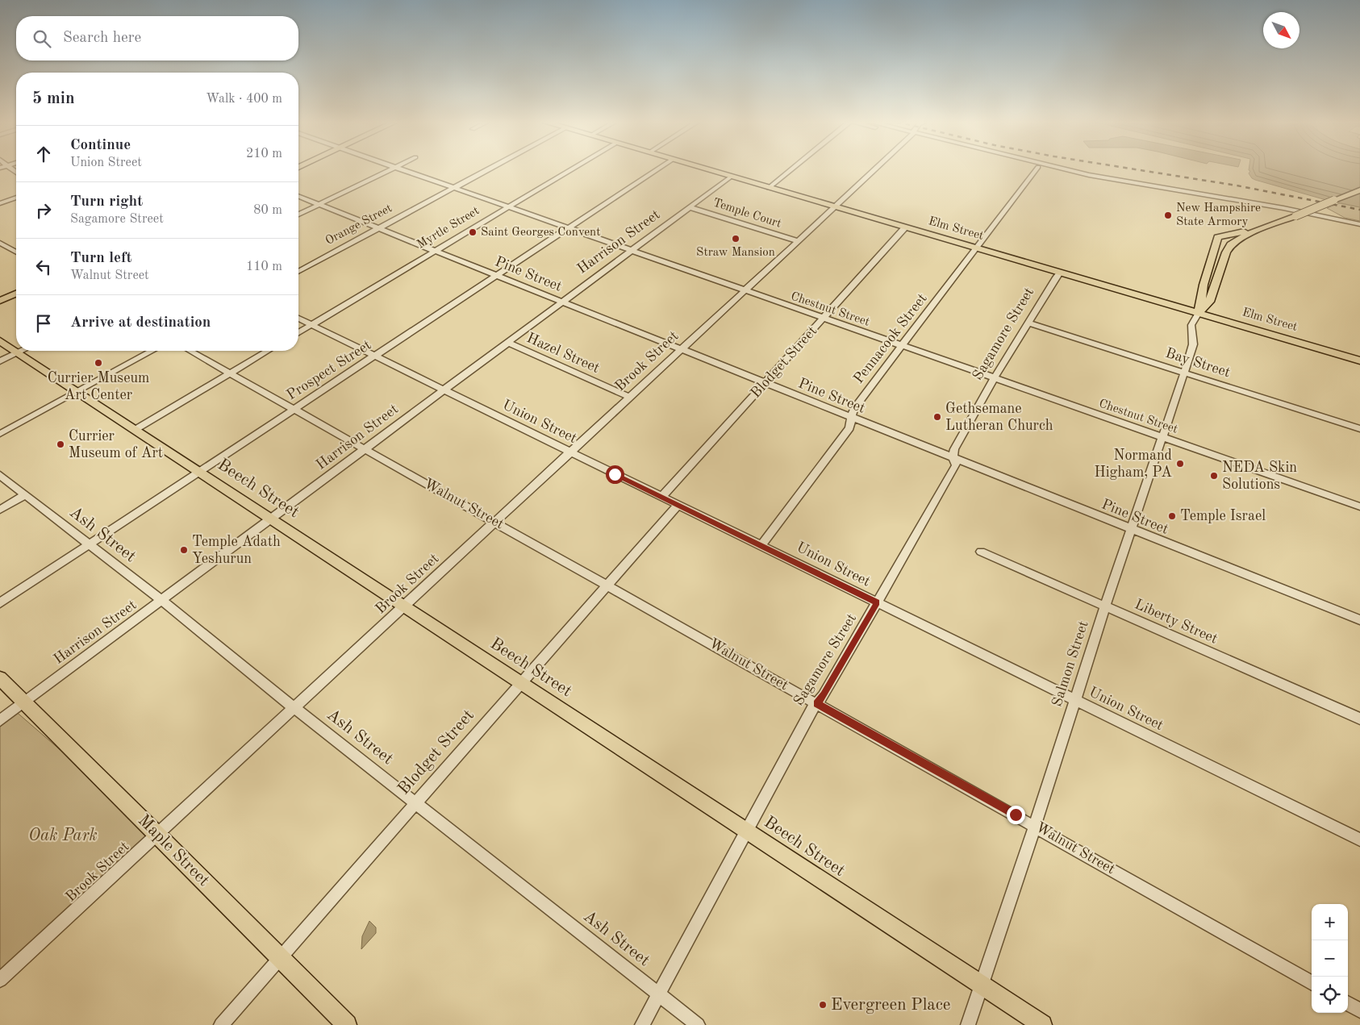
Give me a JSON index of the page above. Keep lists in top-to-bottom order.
{
  "streets": {
    "main road": ["Elm Street", "Beech Street", "Maple Street"],
    "street": [
      "Temple Court",
      "Orange Street",
      "Myrtle Street",
      "Harrison Street",
      "Pine Street",
      "Chestnut Street",
      "Sagamore Street",
      "Pennacook Street",
      "Hazel Street",
      "Brook Street",
      "Blodget Street",
      "Bay Street",
      "Prospect Street",
      "Union Street",
      "Walnut Street",
      "Ash Street",
      "Liberty Street",
      "Salmon Street"
    ]
  },
  "crossings": [
    ["Temple Court", "Harrison Street"],
    ["Temple Court", "Brook Street"],
    ["Orange Street", "Pine Street"],
    ["Orange Street", "Chestnut Street"],
    ["Myrtle Street", "Pine Street"],
    ["Myrtle Street", "Chestnut Street"],
    ["Myrtle Street", "Union Street"],
    ["Elm Street", "Harrison Street"],
    ["Elm Street", "Sagamore Street"],
    ["Elm Street", "Pennacook Street"],
    ["Elm Street", "Brook Street"],
    ["Elm Street", "Blodget Street"],
    ["Elm Street", "Salmon Street"],
    ["Harrison Street", "Pine Street"],
    ["Harrison Street", "Chestnut Street"],
    ["Harrison Street", "Hazel Street"],
    ["Harrison Street", "Union Street"],
    ["Harrison Street", "Beech Street"],
    ["Harrison Street", "Walnut Street"],
    ["Harrison Street", "Ash Street"],
    ["Harrison Street", "Maple Street"],
    ["Pine Street", "Sagamore Street"],
    ["Pine Street", "Pennacook Street"],
    ["Pine Street", "Brook Street"],
    ["Pine Street", "Blodget Street"],
    ["Pine Street", "Prospect Street"],
    ["Pine Street", "Salmon Street"],
    ["Chestnut Street", "Sagamore Street"],
    ["Chestnut Street", "Pennacook Street"],
    ["Chestnut Street", "Brook Street"],
    ["Chestnut Street", "Blodget Street"],
    ["Chestnut Street", "Prospect Street"],
    ["Chestnut Street", "Salmon Street"],
    ["Sagamore Street", "Bay Street"],
    ["Sagamore Street", "Union Street"],
    ["Sagamore Street", "Beech Street"],
    ["Sagamore Street", "Walnut Street"],
    ["Sagamore Street", "Ash Street"],
    ["Pennacook Street", "Union Street"],
    ["Hazel Street", "Brook Street"],
    ["Brook Street", "Union Street"],
    ["Brook Street", "Beech Street"],
    ["Brook Street", "Walnut Street"],
    ["Brook Street", "Ash Street"],
    ["Brook Street", "Maple Street"],
    ["Blodget Street", "Union Street"],
    ["Blodget Street", "Beech Street"],
    ["Blodget Street", "Walnut Street"],
    ["Blodget Street", "Ash Street"],
    ["Blodget Street", "Maple Street"],
    ["Bay Street", "Salmon Street"],
    ["Prospect Street", "Union Street"],
    ["Prospect Street", "Beech Street"],
    ["Prospect Street", "Walnut Street"],
    ["Prospect Street", "Ash Street"],
    ["Union Street", "Salmon Street"],
    ["Beech Street", "Salmon Street"],
    ["Walnut Street", "Salmon Street"],
    ["Liberty Street", "Salmon Street"]
  ],
  "parks": ["Oak Park"],
  "places": [
    "New Hampshire State Armory",
    "Saint Georges Convent",
    "Straw Mansion",
    "Currier Museum Art Center",
    "Gethsemane Lutheran Church",
    "Currier Museum of Art",
    "Normand Higham, PA",
    "NEDA Skin Solutions",
    "Temple Israel",
    "Temple Adath Yeshurun",
    "Evergreen Place"
  ],
  "north": "bottom right",
  "page": {
    "search": "Search here",
    "heading": ["5 min", "Walk · 400 m"],
    "list": [
      ["Continue", "Union Street", "210 m"],
      ["Turn right", "Sagamore Street", "80 m"],
      ["Turn left", "Walnut Street", "110 m"],
      "Arrive at destination"
    ],
    "map_buttons": ["+", "−"]
  }
}
